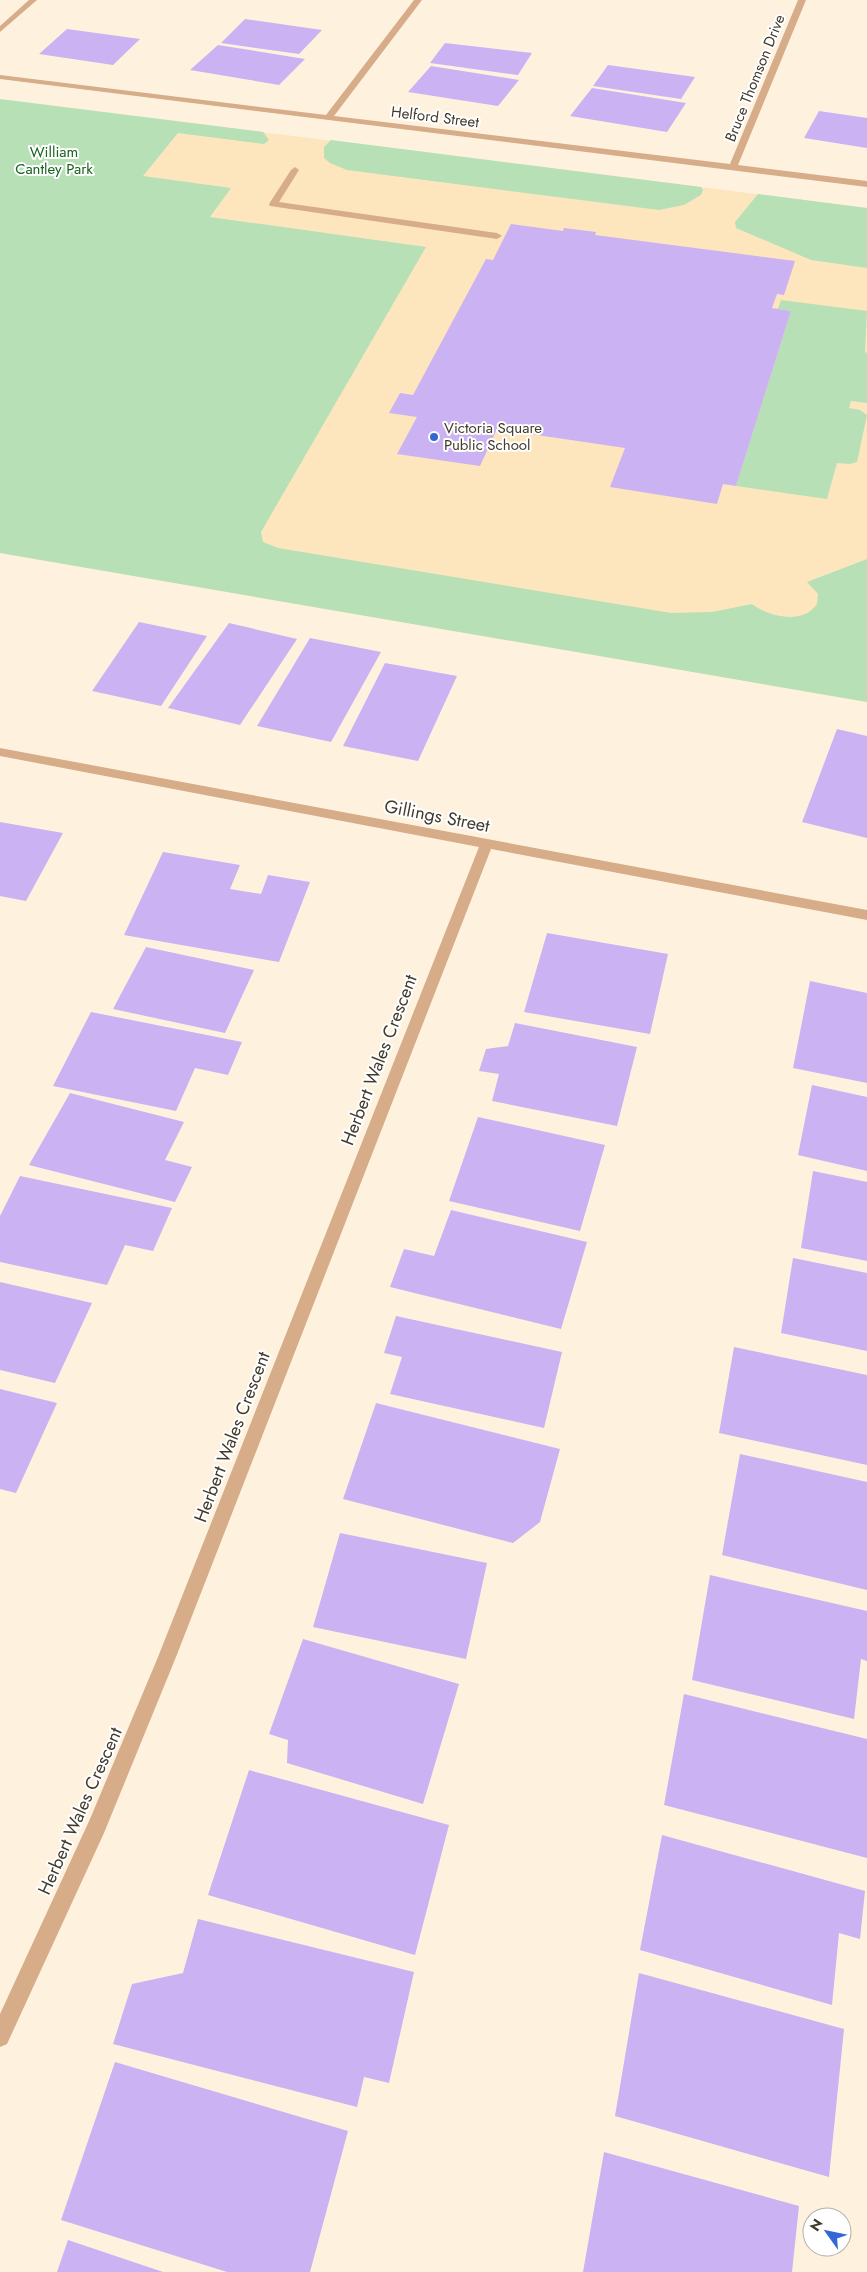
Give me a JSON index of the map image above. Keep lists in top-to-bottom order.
{
  "streets": {
    "street": [
      "Bruce Thomson Drive",
      "Helford Street",
      "Gillings Street",
      "Herbert Wales Crescent"
    ]
  },
  "crossings": [
    ["Bruce Thomson Drive", "Helford Street"],
    ["Gillings Street", "Herbert Wales Crescent"]
  ],
  "parks": ["William Cantley Park"],
  "places": ["Victoria Square Public School"],
  "north": "top left"
}
